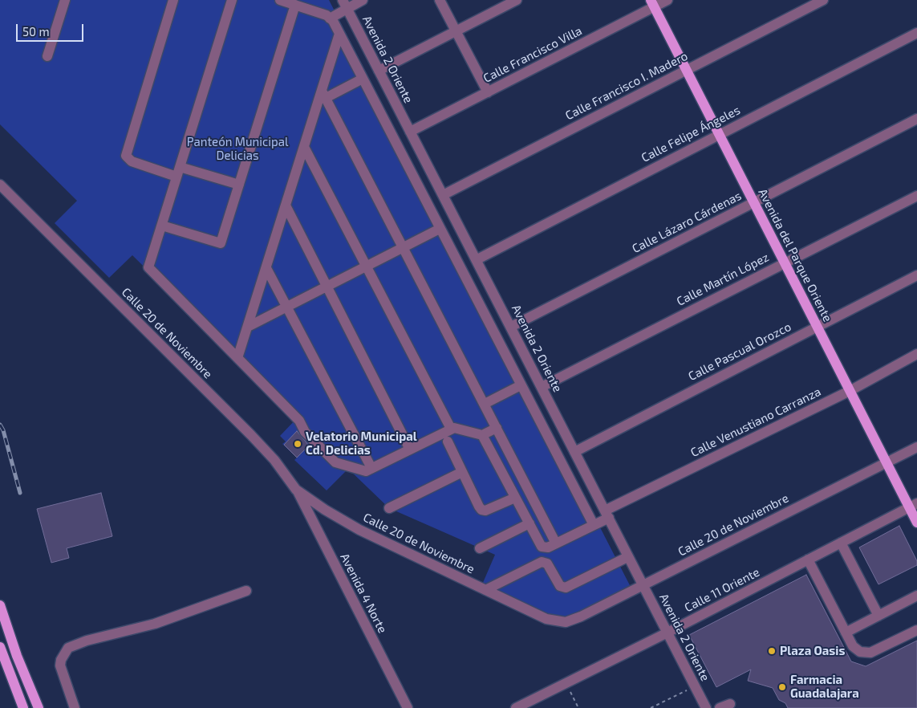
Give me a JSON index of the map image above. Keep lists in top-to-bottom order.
{
  "streets": {
    "main road": ["Avenida del Parque Oriente"],
    "street": [
      "Calle Francisco Villa",
      "Avenida 2 Oriente",
      "Calle Francisco I. Madero",
      "Calle Felipe Ángeles",
      "Calle Lázaro Cárdenas",
      "Calle Martín López",
      "Calle 20 de Noviembre",
      "Calle Pascual Orozco",
      "Calle Venustiano Carranza",
      "Calle 11 Oriente",
      "Avenida 4 Norte"
    ]
  },
  "crossings": [
    ["Calle Francisco Villa", "Avenida 2 Oriente"],
    ["Calle Francisco Villa", "Avenida del Parque Oriente"],
    ["Avenida 2 Oriente", "Calle Francisco I. Madero"],
    ["Avenida 2 Oriente", "Calle Felipe Ángeles"],
    ["Avenida 2 Oriente", "Calle Lázaro Cárdenas"],
    ["Avenida 2 Oriente", "Calle Martín López"],
    ["Avenida 2 Oriente", "Calle 20 de Noviembre"],
    ["Avenida 2 Oriente", "Calle Pascual Orozco"],
    ["Avenida 2 Oriente", "Calle Venustiano Carranza"],
    ["Avenida 2 Oriente", "Calle 11 Oriente"],
    ["Calle Francisco I. Madero", "Avenida del Parque Oriente"],
    ["Calle Felipe Ángeles", "Avenida del Parque Oriente"],
    ["Calle Lázaro Cárdenas", "Avenida del Parque Oriente"],
    ["Avenida del Parque Oriente", "Calle Martín López"],
    ["Avenida del Parque Oriente", "Calle 20 de Noviembre"],
    ["Avenida del Parque Oriente", "Calle Pascual Orozco"],
    ["Avenida del Parque Oriente", "Calle Venustiano Carranza"],
    ["Avenida del Parque Oriente", "Calle 11 Oriente"],
    ["Calle 20 de Noviembre", "Avenida 4 Norte"]
  ],
  "parks": ["Panteón Municipal Delicias"],
  "places": ["Velatorio Municipal Cd. Delicias", "Plaza Oasis", "Farmacia Guadalajara"],
  "scale_bar": "50 m"
}
